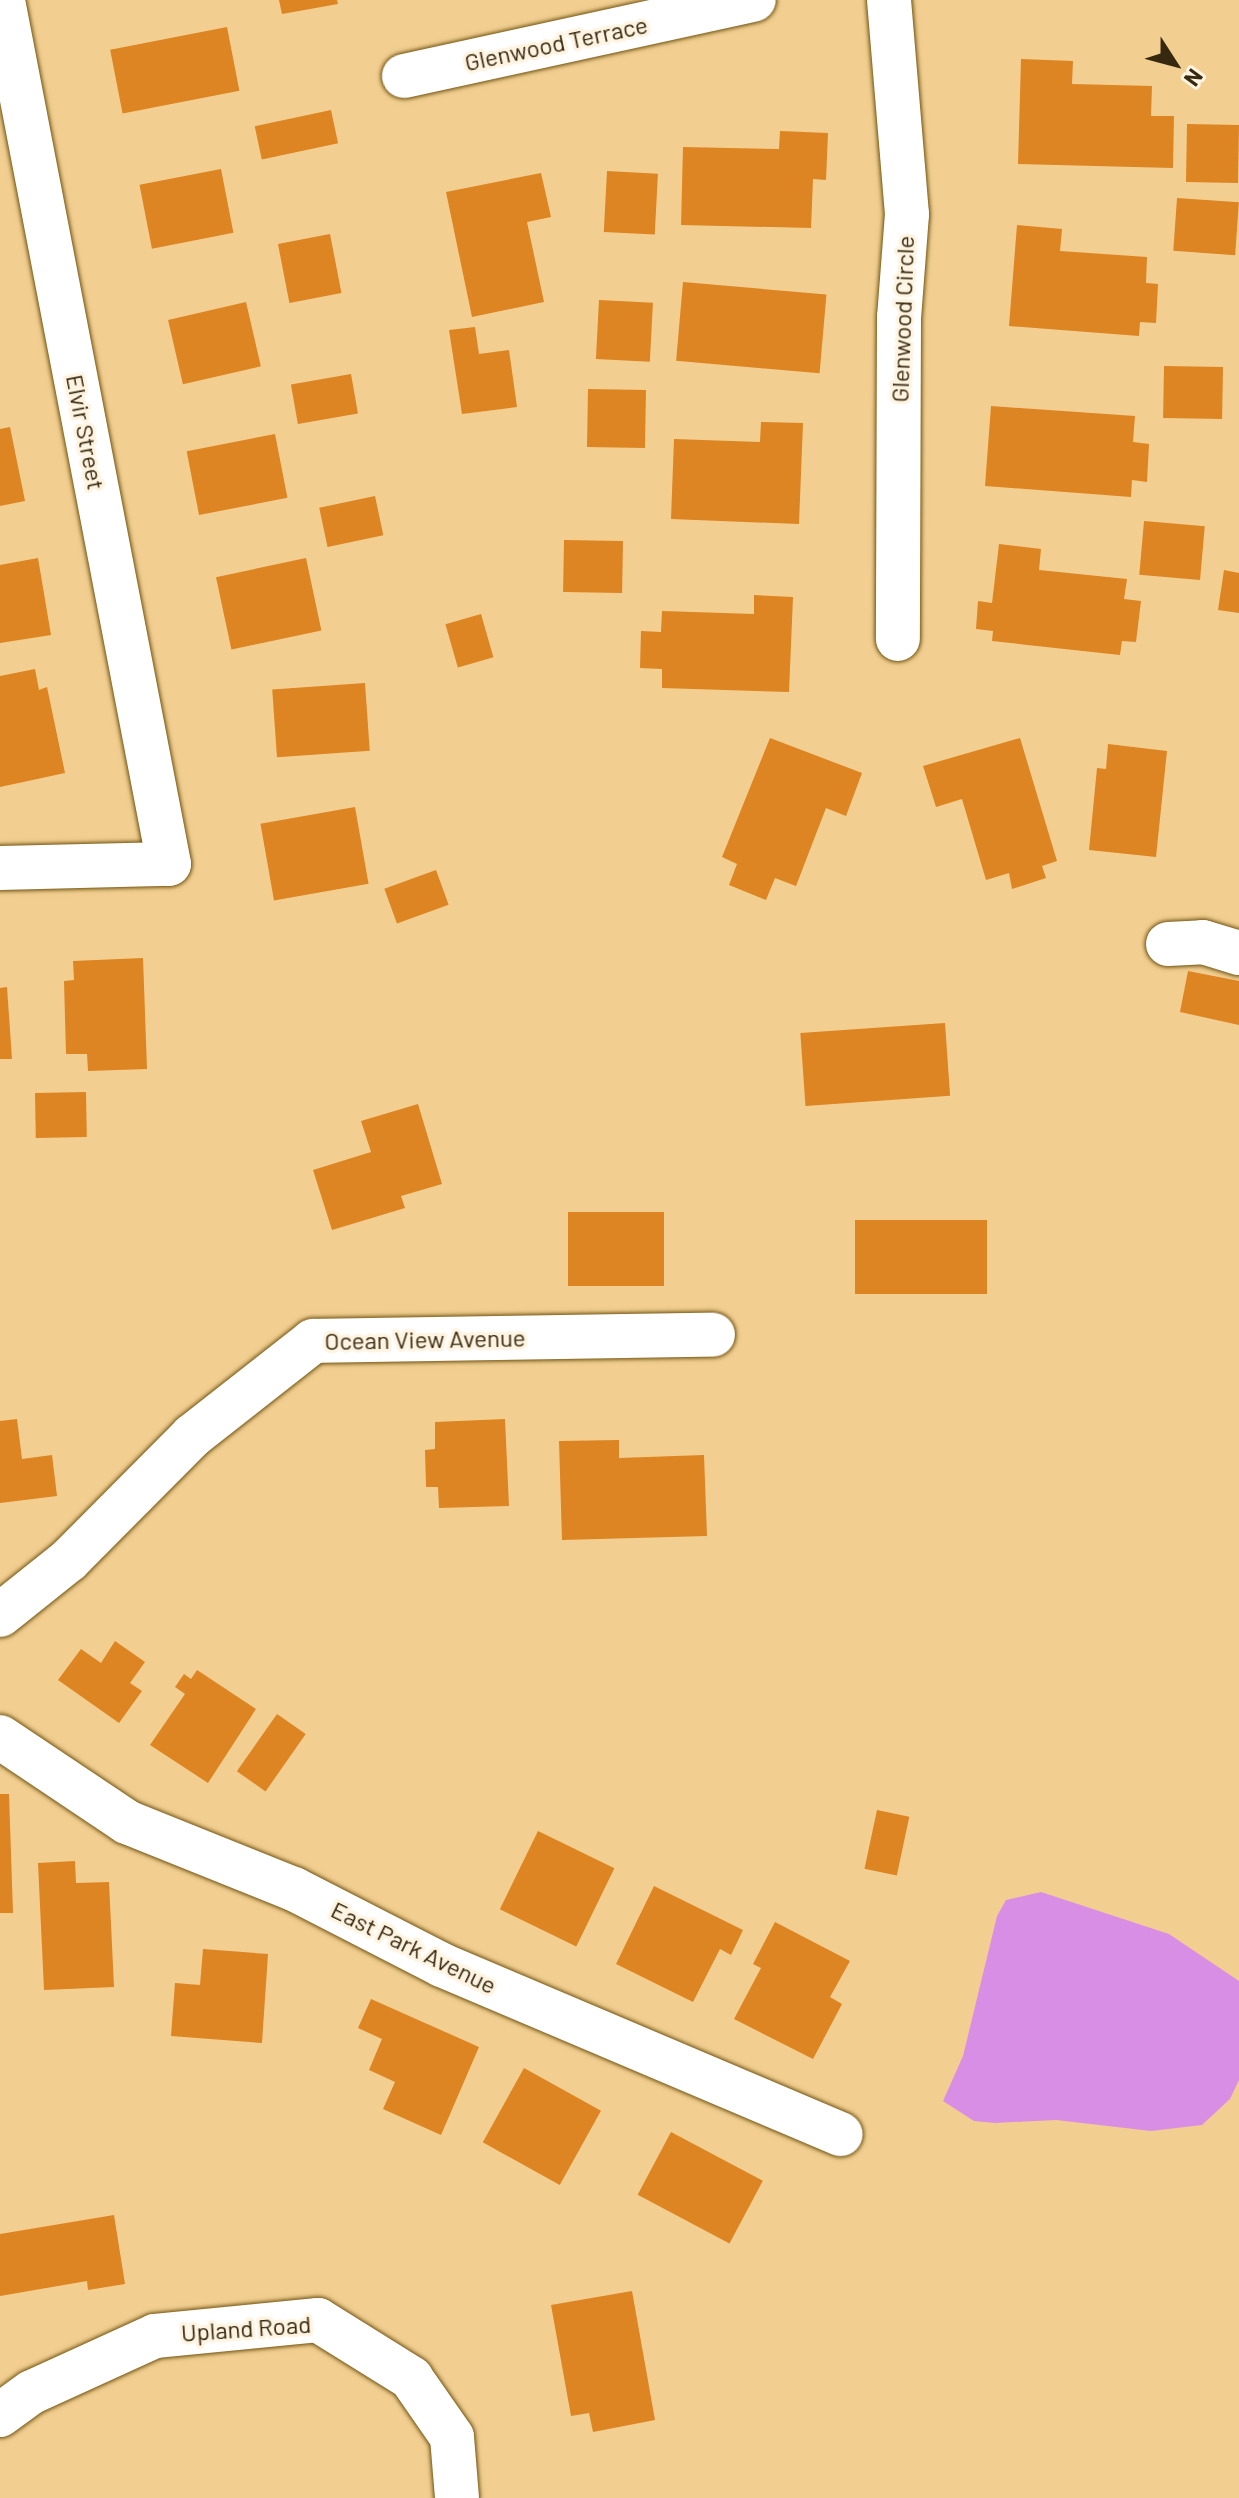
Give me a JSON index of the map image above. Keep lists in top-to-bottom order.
{
  "streets": {
    "street": [
      "Glenwood Terrace",
      "Glenwood Circle",
      "Elvir Street",
      "Ocean View Avenue",
      "East Park Avenue",
      "Upland Road"
    ]
  },
  "north": "bottom right"
}
